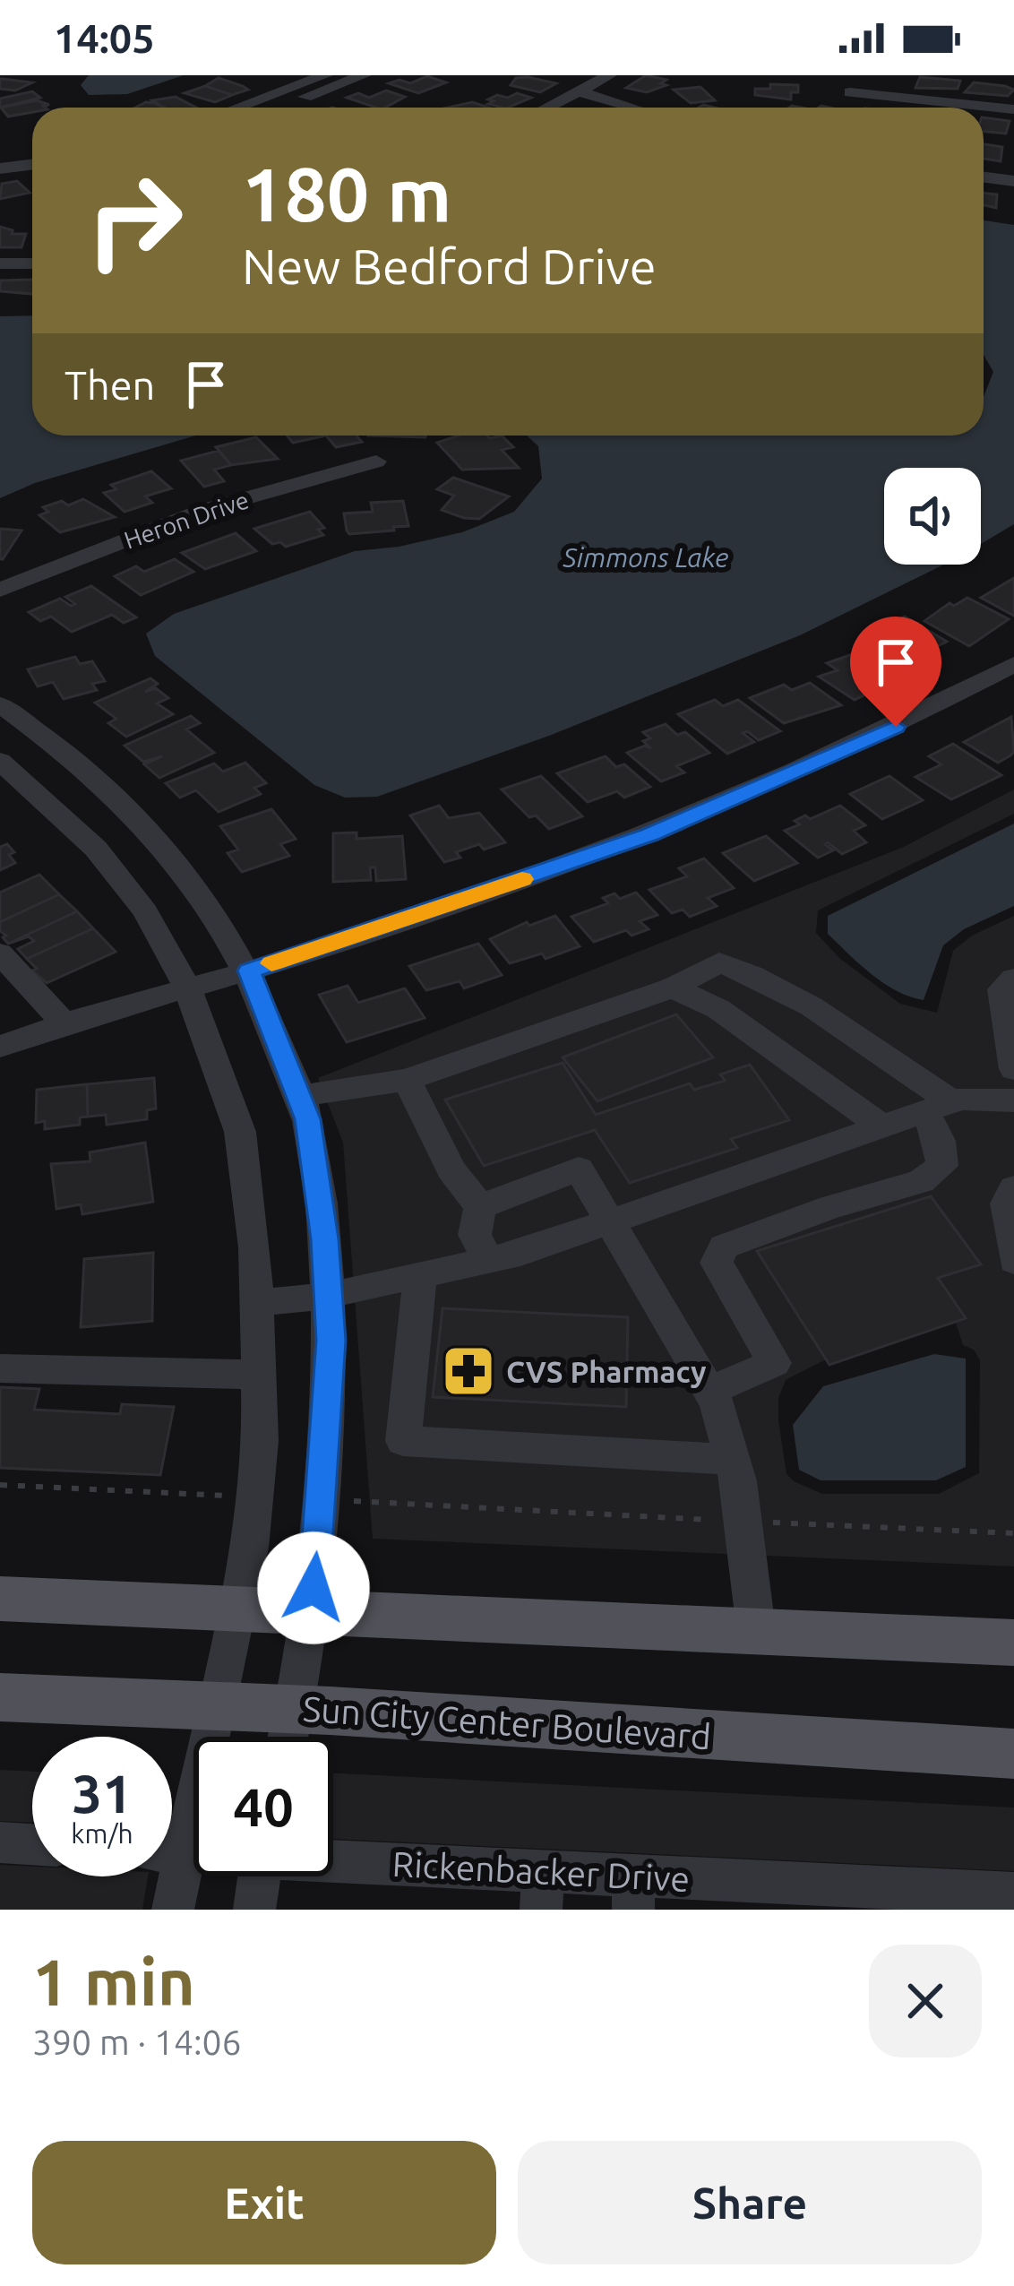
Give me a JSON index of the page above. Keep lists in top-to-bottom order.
{
  "streets": {
    "main road": ["Sun City Center Boulevard"],
    "street": ["Heron Drive", "Rickenbacker Drive"]
  },
  "water": ["Simmons Lake"],
  "places": {
    "pharmacy": ["CVS Pharmacy"]
  },
  "page": {
    "status": "14:05",
    "turn": ["180 m", "New Bedford Drive"],
    "then": "Then",
    "speed": "31 km/h",
    "limit": "40",
    "heading": ["1 min", "390 m · 14:06"],
    "buttons": ["Exit", "Share"]
  }
}
